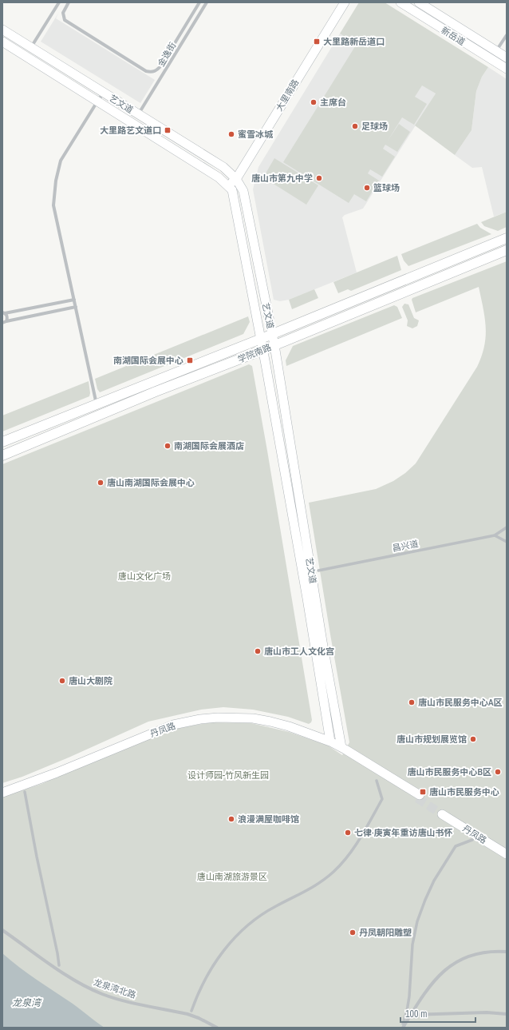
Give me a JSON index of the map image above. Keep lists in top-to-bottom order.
{
  "streets": {
    "main road": [
      "新岳道",
      "大里南路",
      "艺文道",
      "学院南路",
      "丹凤路"
    ],
    "street": ["金逸街", "昌兴道", "龙泉湾北路"]
  },
  "crossings": [
    ["金逸街", "艺文道"],
    ["大里南路", "艺文道"],
    ["艺文道", "学院南路"],
    ["艺文道", "昌兴道"],
    ["艺文道", "丹凤路"]
  ],
  "water": ["龙泉湾"],
  "parks": ["唐山文化广场", "设计师园-竹风新生园", "唐山南湖旅游景区"],
  "places": {
    "transit": [
      "大里路新岳道口",
      "大里路艺文道口",
      "南湖国际会展中心",
      "唐山市民服务中心"
    ],
    "other": [
      "主席台",
      "足球场",
      "蜜雪冰城",
      "唐山市第九中学",
      "篮球场",
      "南湖国际会展酒店",
      "唐山南湖国际会展中心",
      "唐山市工人文化宫",
      "唐山大剧院",
      "唐山市民服务中心A区",
      "唐山市规划展览馆",
      "唐山市民服务中心B区",
      "浪漫满屋咖啡馆",
      "七律·庚寅年重访唐山书怀",
      "丹凤朝阳雕塑"
    ]
  },
  "scale_bar": "100 m"
}
